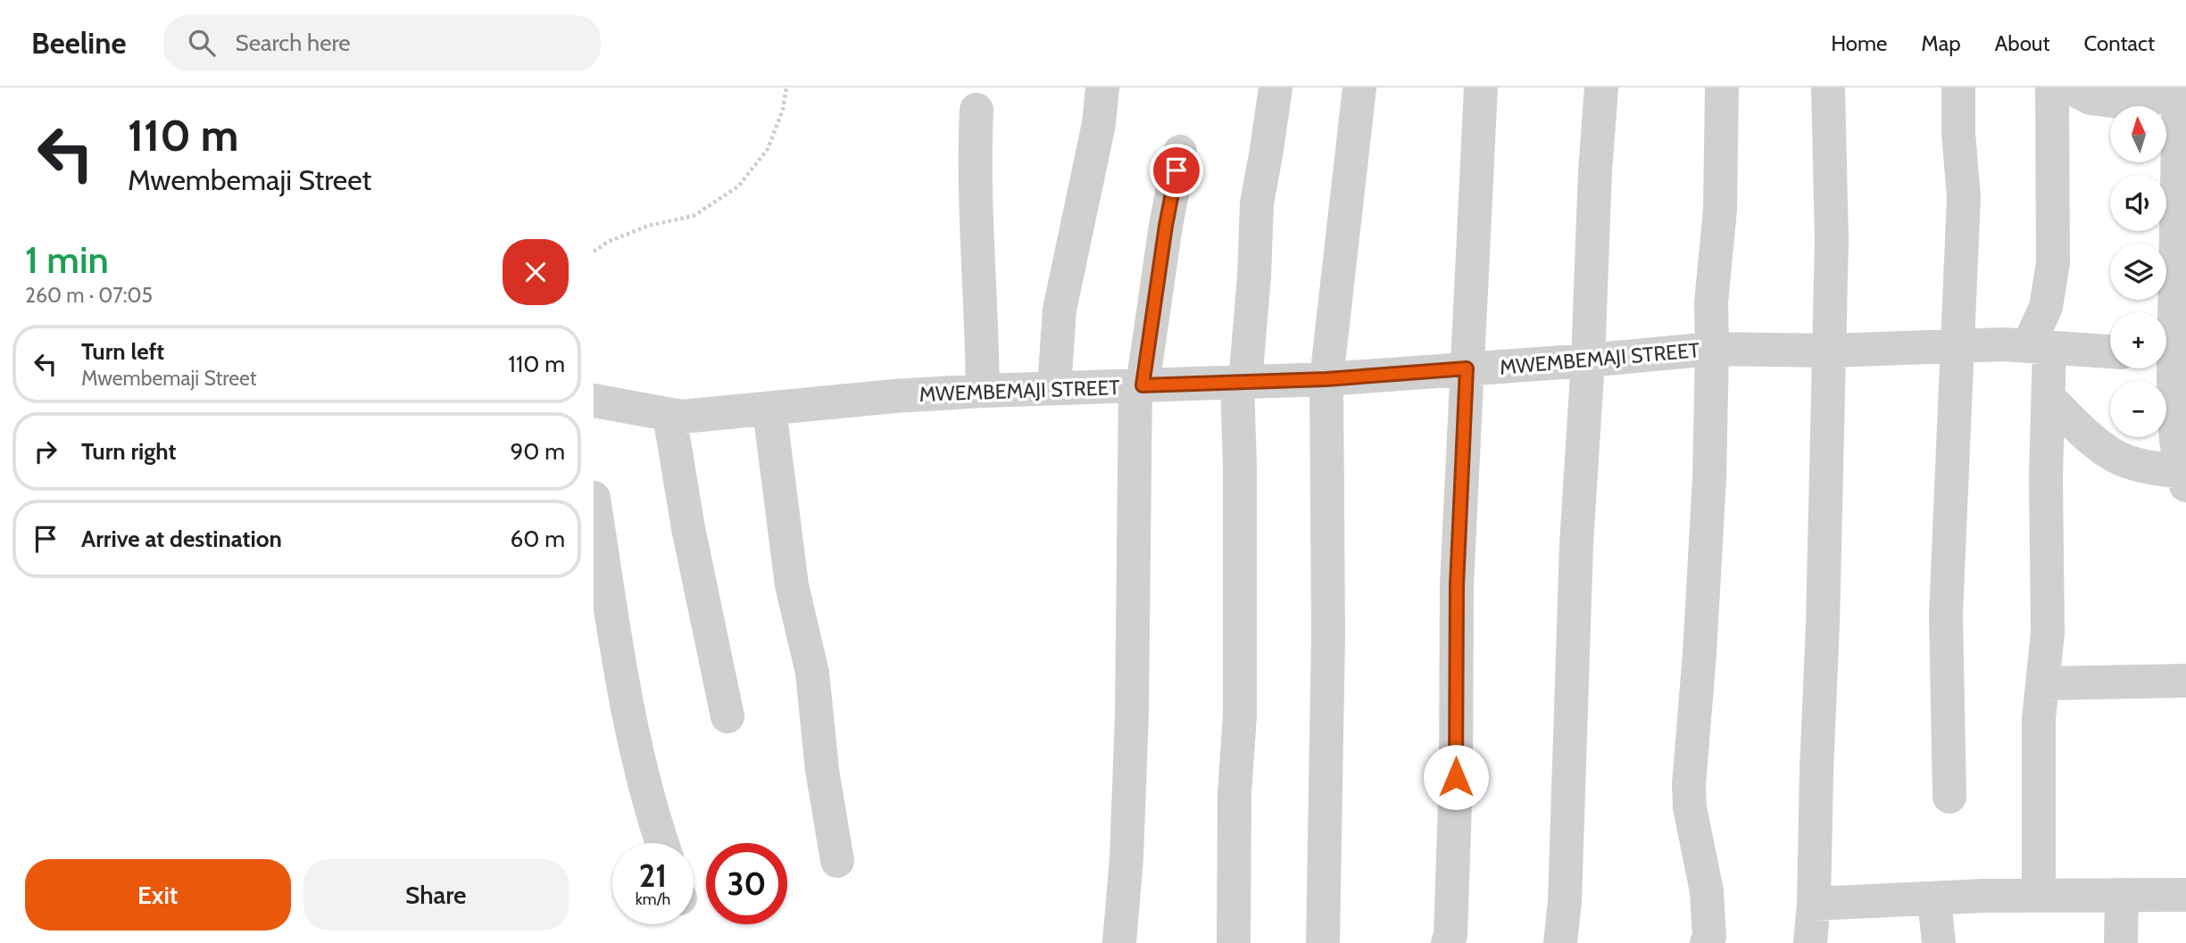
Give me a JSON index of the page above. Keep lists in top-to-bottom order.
{
  "streets": {
    "street": ["MWEMBEMAJI STREET"]
  },
  "north": "top",
  "page": {
    "header": "Beeline",
    "search": "Search here",
    "nav": [
      "Home",
      "Map",
      "About",
      "Contact"
    ],
    "turn": ["110 m", "Mwembemaji Street"],
    "map_buttons": ["+", "−"],
    "heading": ["1 min", "260 m · 07:05"],
    "list": [
      {
        "name": "Turn left",
        "note": "Mwembemaji Street",
        "value": "110 m"
      },
      {
        "name": "Turn right",
        "value": "90 m"
      },
      {
        "name": "Arrive at destination",
        "value": "60 m"
      }
    ],
    "speed": "21 km/h",
    "limit": "30",
    "buttons": ["Exit", "Share"]
  }
}
